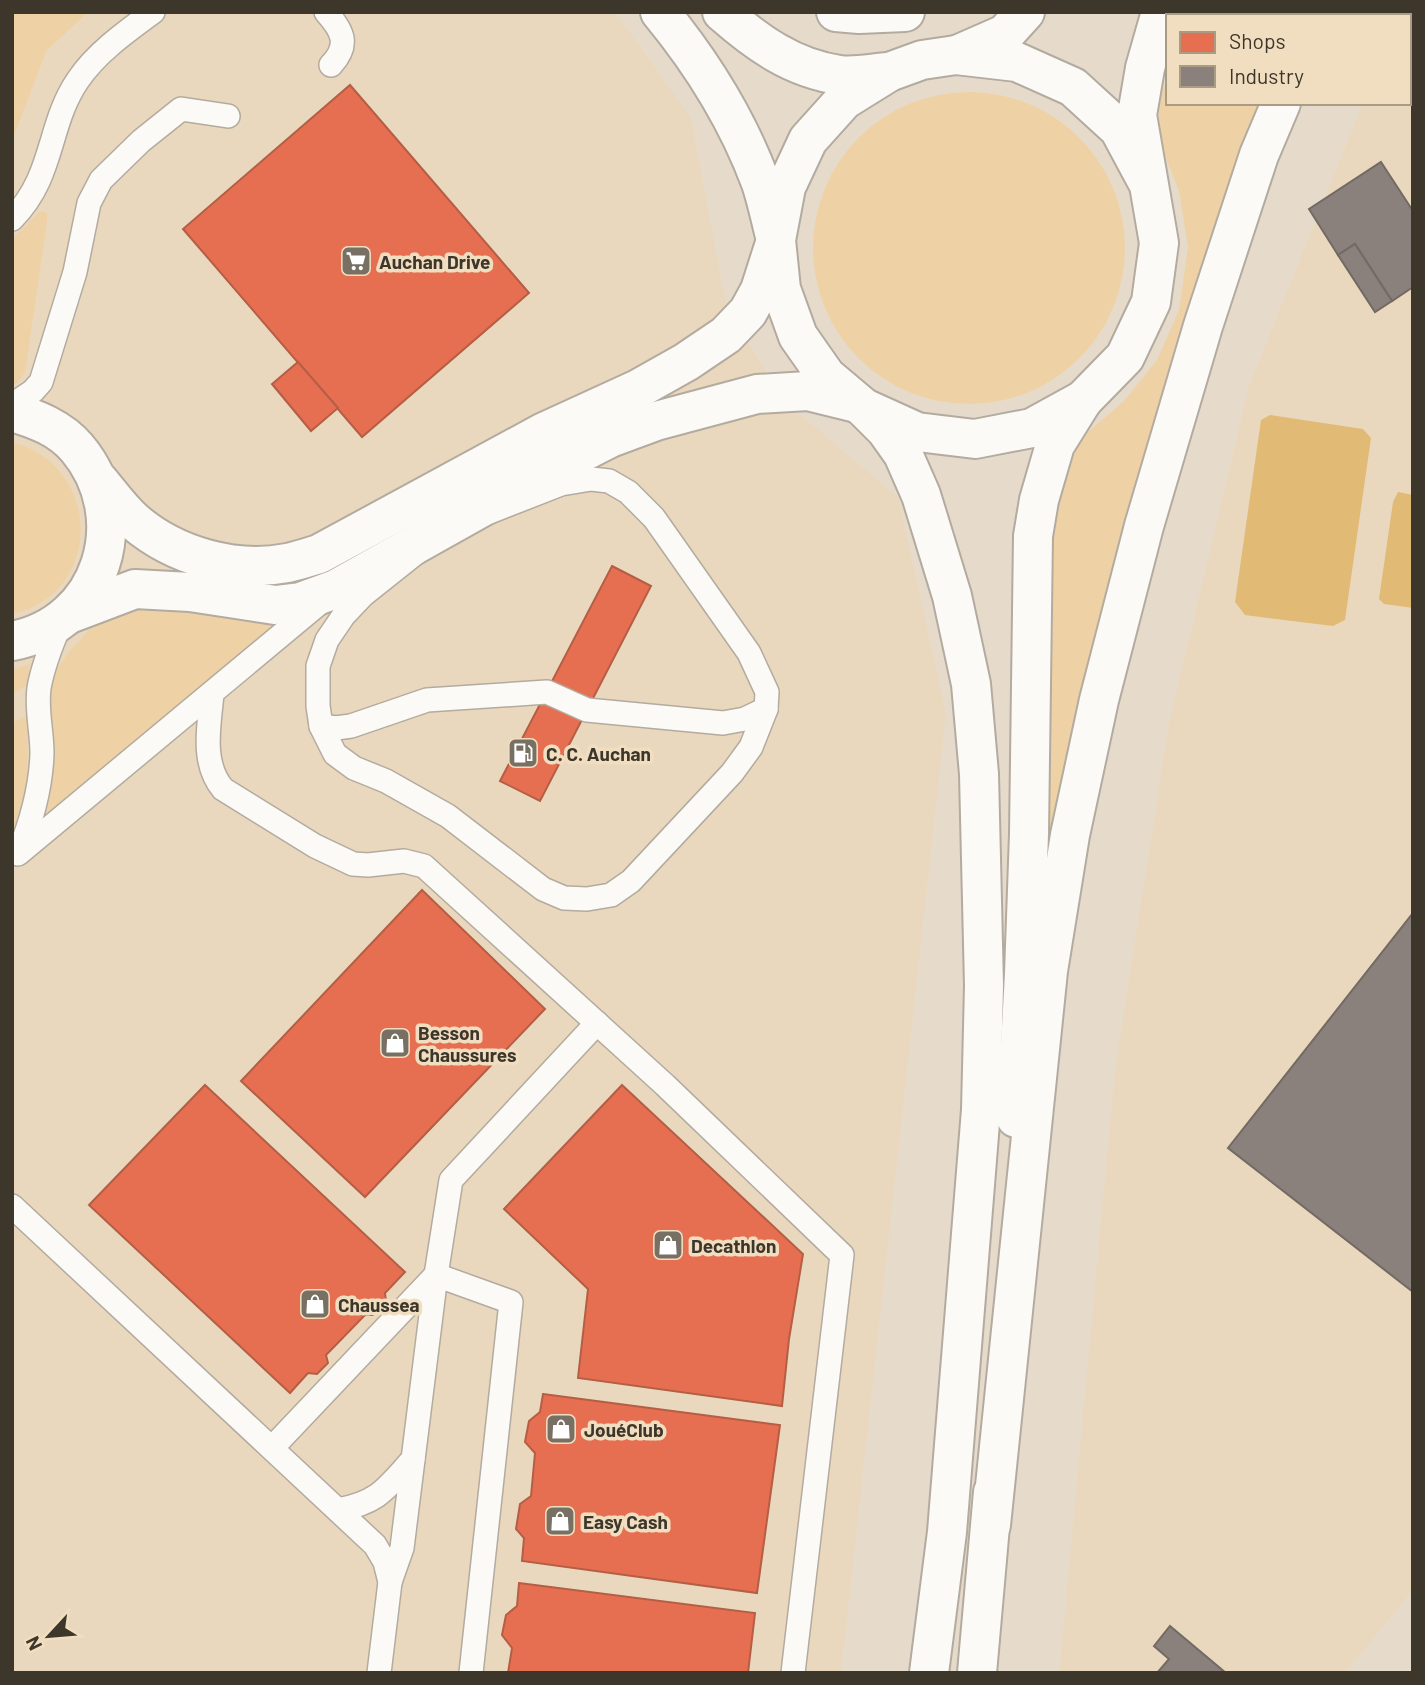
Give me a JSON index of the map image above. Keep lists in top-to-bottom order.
{
  "places": {
    "supermarket": ["Auchan Drive"],
    "fuel station": ["C. C. Auchan"],
    "shop": [
      "Besson Chaussures",
      "Decathlon",
      "Chaussea",
      "JouéClub",
      "Easy Cash"
    ]
  },
  "legend": ["Shops", "Industry"],
  "north": "bottom left"
}
